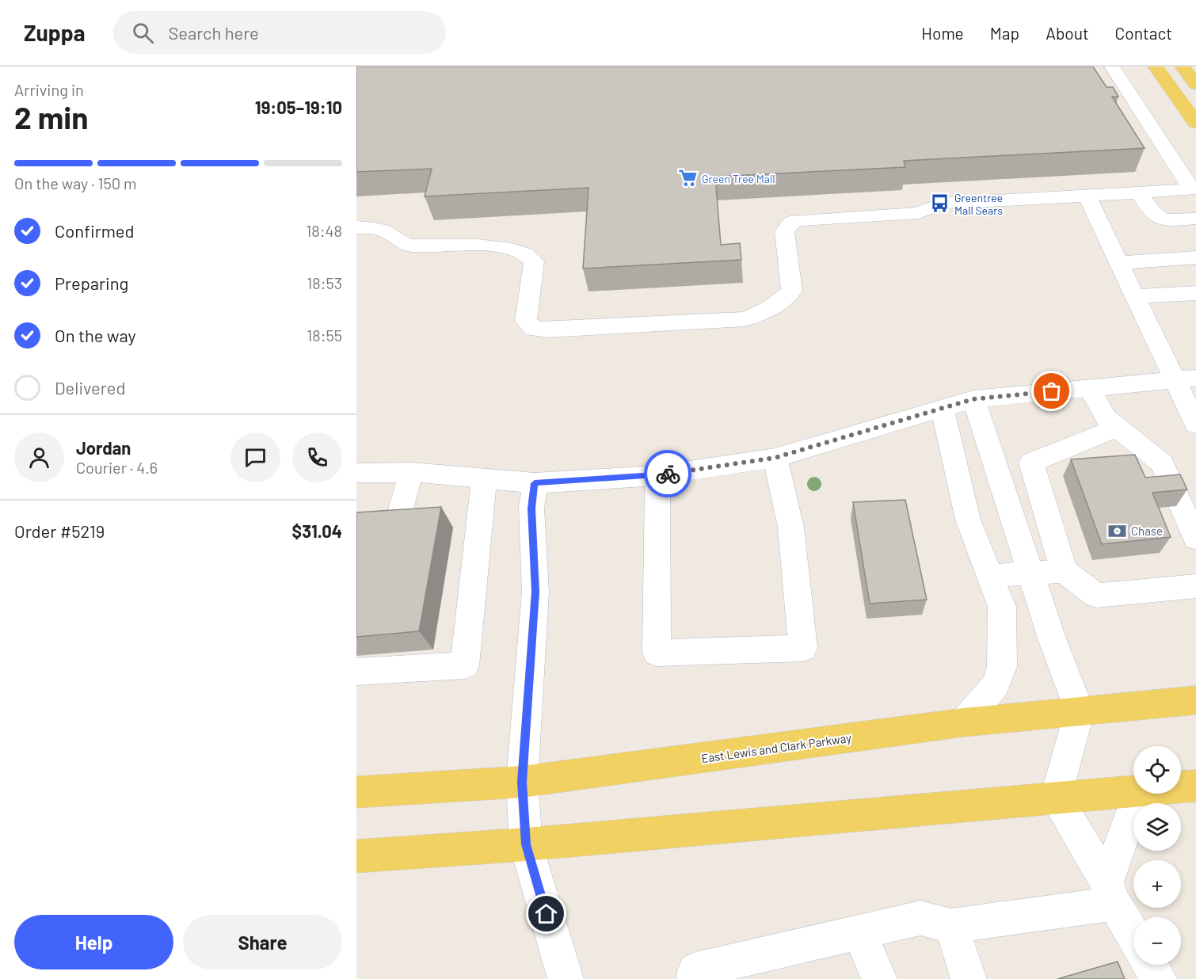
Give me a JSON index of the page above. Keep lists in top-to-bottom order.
{
  "streets": {
    "main road": ["East Lewis and Clark Parkway"]
  },
  "places": {
    "supermarket": ["Green Tree Mall"],
    "bus stop": ["Greentree Mall Sears"],
    "bank": ["Chase"]
  },
  "page": {
    "header": "Zuppa",
    "search": "Search here",
    "nav": [
      "Home",
      "Map",
      "About",
      "Contact"
    ],
    "heading": ["2 min", "Arriving in", "19:05–19:10"],
    "panel": [
      "Jordan",
      "Courier · 4.6",
      "Order #5219",
      "$31.04"
    ],
    "bar": "On the way · 150 m",
    "list": [
      ["Confirmed", "18:48"],
      ["Preparing", "18:53"],
      ["On the way", "18:55"],
      "Delivered"
    ],
    "map_buttons": ["+", "−"],
    "buttons": ["Help", "Share"]
  }
}
